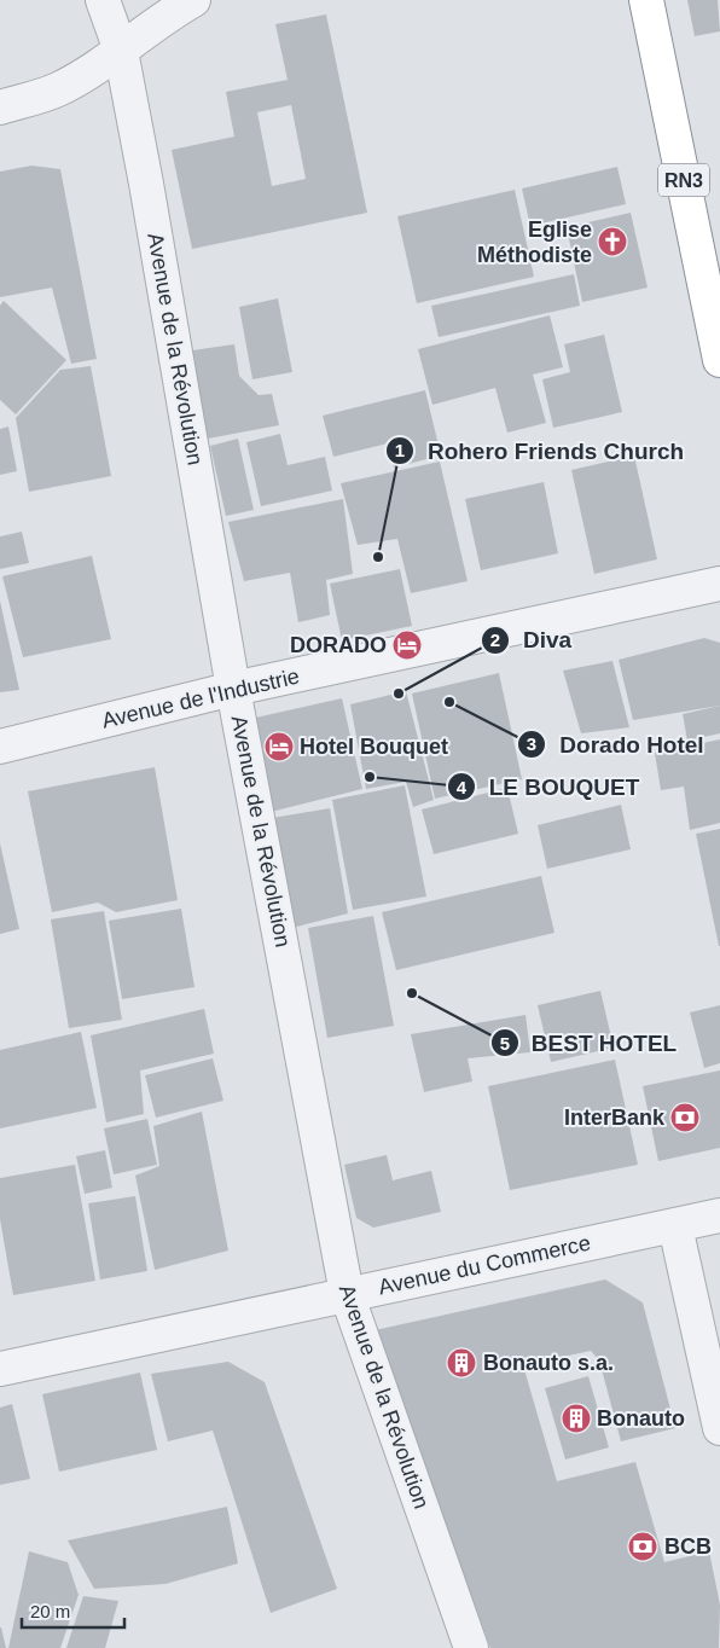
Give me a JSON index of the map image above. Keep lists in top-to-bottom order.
{
  "streets": {
    "highway": ["RN3"],
    "street": ["Avenue de la Révolution", "Avenue de l'Industrie", "Avenue du Commerce"]
  },
  "crossings": [
    ["Avenue de la Révolution", "Avenue de l'Industrie"],
    ["Avenue de la Révolution", "Avenue du Commerce"]
  ],
  "places": {
    "church": ["Eglise Méthodiste"],
    "other": [
      "Rohero Friends Church",
      "Diva",
      "Dorado Hotel",
      "LE BOUQUET",
      "BEST HOTEL"
    ],
    "hotel": ["DORADO", "Hotel Bouquet"],
    "bank": ["InterBank", "BCB"],
    "building": ["Bonauto s.a.", "Bonauto"]
  },
  "scale_bar": "20 m"
}
